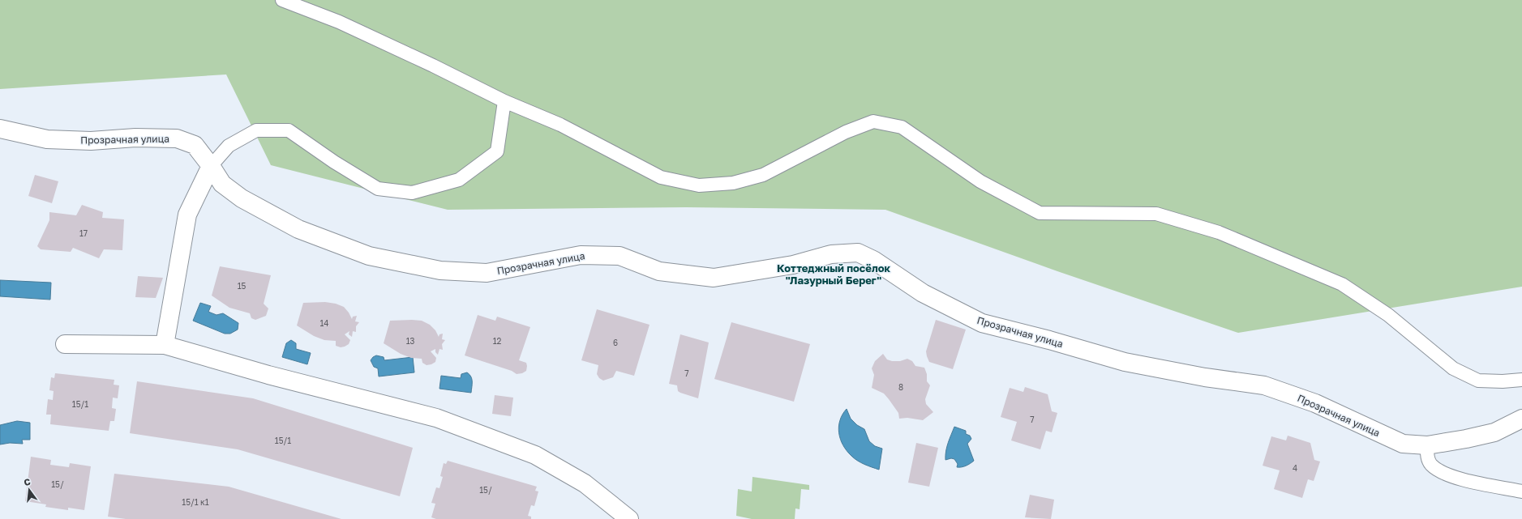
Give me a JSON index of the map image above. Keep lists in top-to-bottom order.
{
  "streets": {
    "street": ["Прозрачная улица"]
  },
  "districts": ["Коттеджный посёлок \"Лазурный Берег\""],
  "house_numbers": [
    "17",
    "15",
    "14",
    "13",
    "12",
    "6",
    "7",
    "8",
    "15/1",
    "7",
    "15/1",
    "4",
    "15/",
    "15/",
    "15/1 к1"
  ],
  "north": "top"
}
